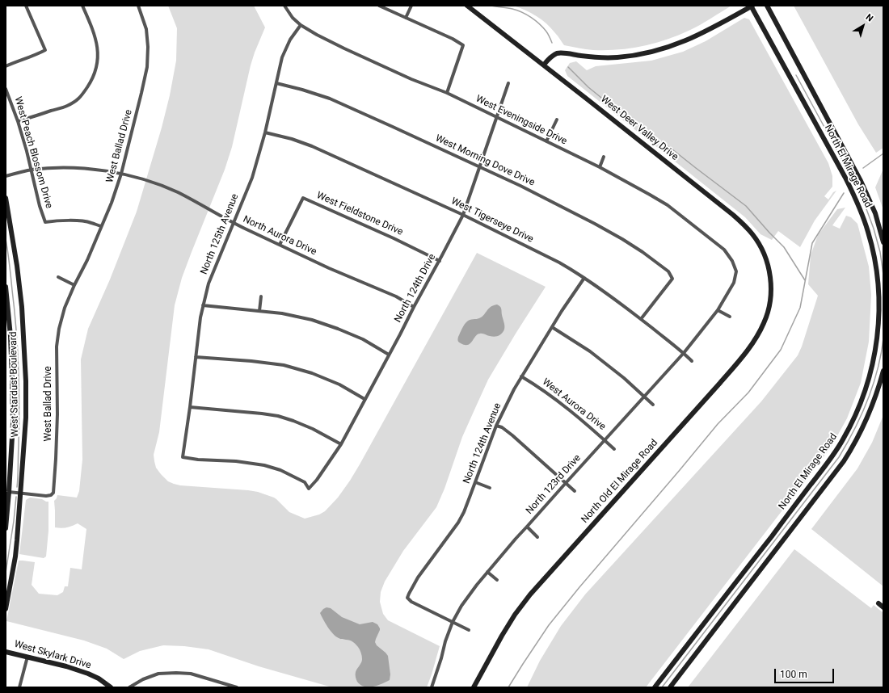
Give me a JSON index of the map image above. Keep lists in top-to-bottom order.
{
  "streets": {
    "street": [
      "West Eveningside Drive",
      "West Deer Valley Drive",
      "West Ballad Drive",
      "West Peach Blossom Drive",
      "West Morning Dove Drive",
      "North El Mirage Road",
      "West Fieldstone Drive",
      "West Tigerseye Drive",
      "North 125th Avenue",
      "North Aurora Drive",
      "North 124th Drive",
      "West Stardust Boulevard",
      "West Aurora Drive",
      "North 124th Avenue",
      "North Old El Mirage Road",
      "North 123rd Drive",
      "West Skylark Drive"
    ]
  },
  "crossings": [
    ["West Eveningside Drive", "North 125th Avenue"],
    ["West Eveningside Drive", "North 124th Drive"],
    ["West Eveningside Drive", "North 123rd Drive"],
    ["West Deer Valley Drive", "North Old El Mirage Road"],
    ["West Ballad Drive", "West Peach Blossom Drive"],
    ["West Ballad Drive", "North Aurora Drive"],
    ["West Ballad Drive", "West Stardust Boulevard"],
    ["West Peach Blossom Drive", "North Aurora Drive"],
    ["West Morning Dove Drive", "West Tigerseye Drive"],
    ["West Morning Dove Drive", "North 125th Avenue"],
    ["West Morning Dove Drive", "North 124th Drive"],
    ["West Fieldstone Drive", "North Aurora Drive"],
    ["West Fieldstone Drive", "North 124th Drive"],
    ["West Tigerseye Drive", "North 125th Avenue"],
    ["West Tigerseye Drive", "North 124th Drive"],
    ["West Tigerseye Drive", "North 124th Avenue"],
    ["West Tigerseye Drive", "North 123rd Drive"],
    ["North 125th Avenue", "North Aurora Drive"],
    ["North 125th Avenue", "North 124th Drive"],
    ["North Aurora Drive", "North 124th Drive"],
    ["West Aurora Drive", "North 124th Avenue"],
    ["West Aurora Drive", "North 123rd Drive"],
    ["North 124th Avenue", "North 123rd Drive"]
  ],
  "scale_bar": "100 m",
  "north": "top right"
}
